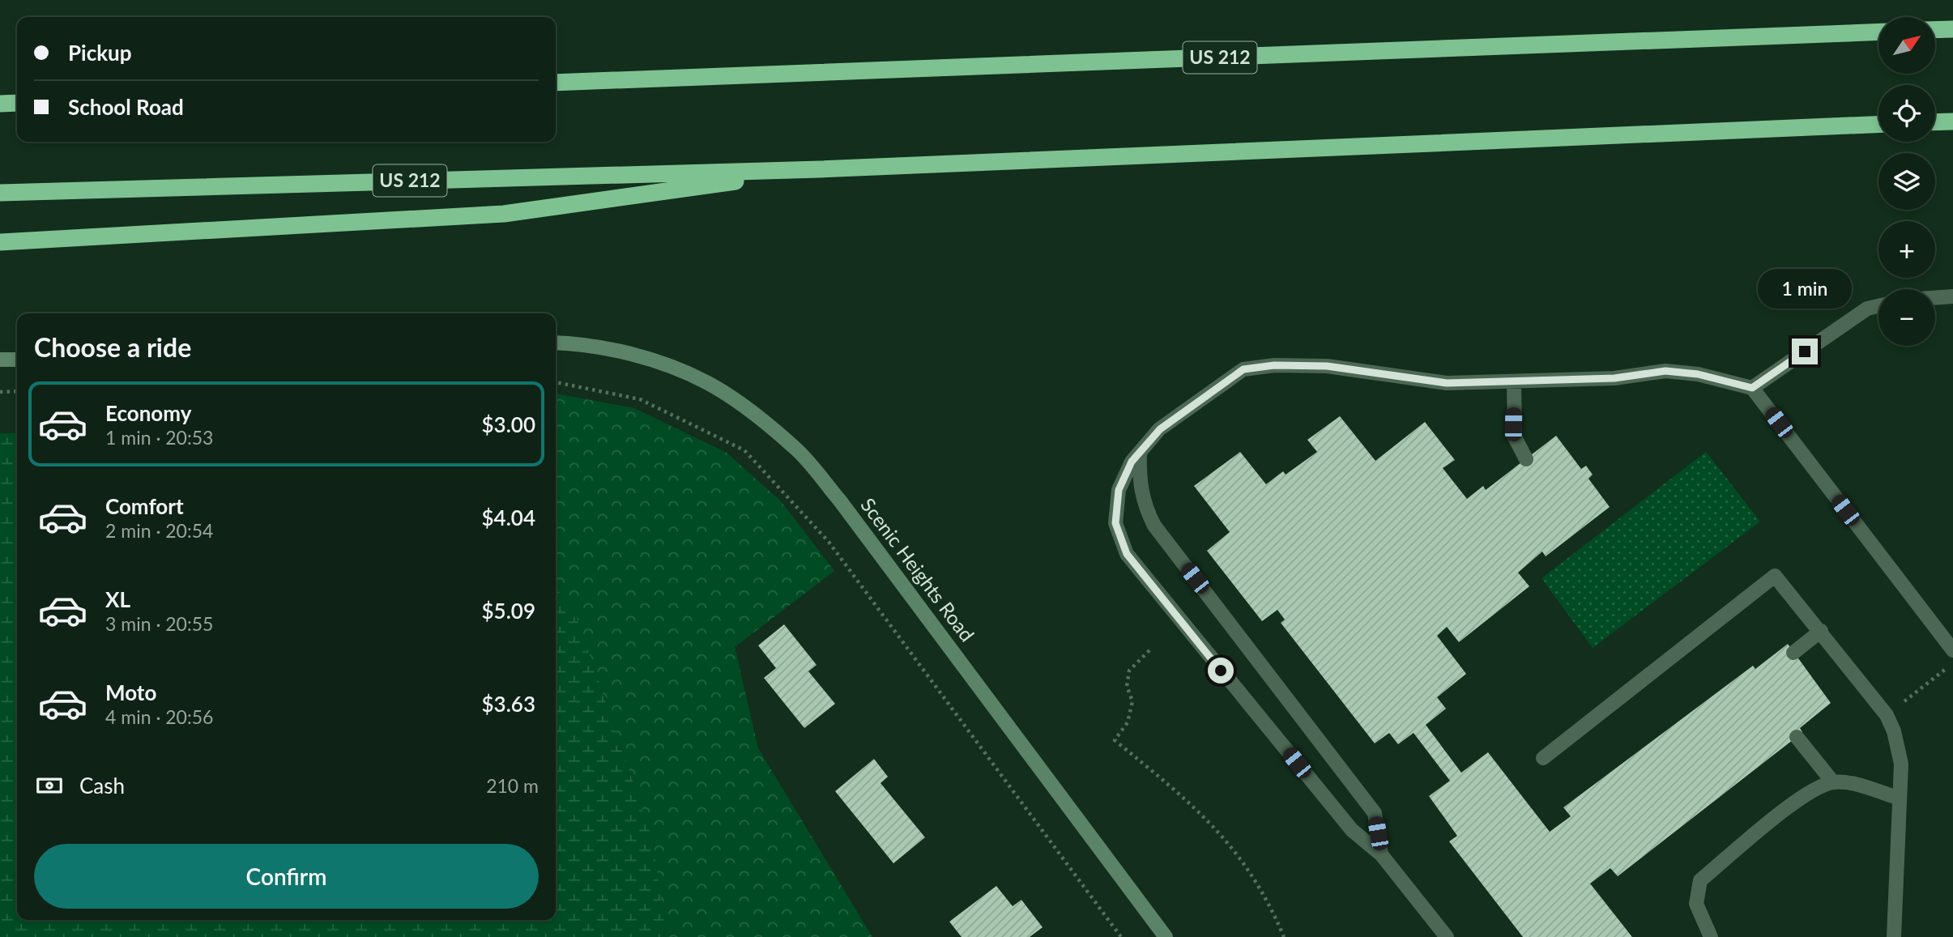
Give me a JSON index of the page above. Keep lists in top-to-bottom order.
{
  "streets": {
    "highway": ["US 212"],
    "street": ["Scenic Heights Road"]
  },
  "north": "top right",
  "page": {
    "map_buttons": ["+", "−"],
    "banner": ["Pickup", "School Road"],
    "bubble": "1 min",
    "heading": "Choose a ride",
    "list": [
      {
        "name": "Economy",
        "note": "1 min · 20:53",
        "value": "$3.00"
      },
      {
        "name": "Comfort",
        "note": "2 min · 20:54",
        "value": "$4.04"
      },
      {
        "name": "XL",
        "note": "3 min · 20:55",
        "value": "$5.09"
      },
      {
        "name": "Moto",
        "note": "4 min · 20:56",
        "value": "$3.63"
      }
    ],
    "pay": ["Cash", "210 m"],
    "buttons": "Confirm"
  }
}
